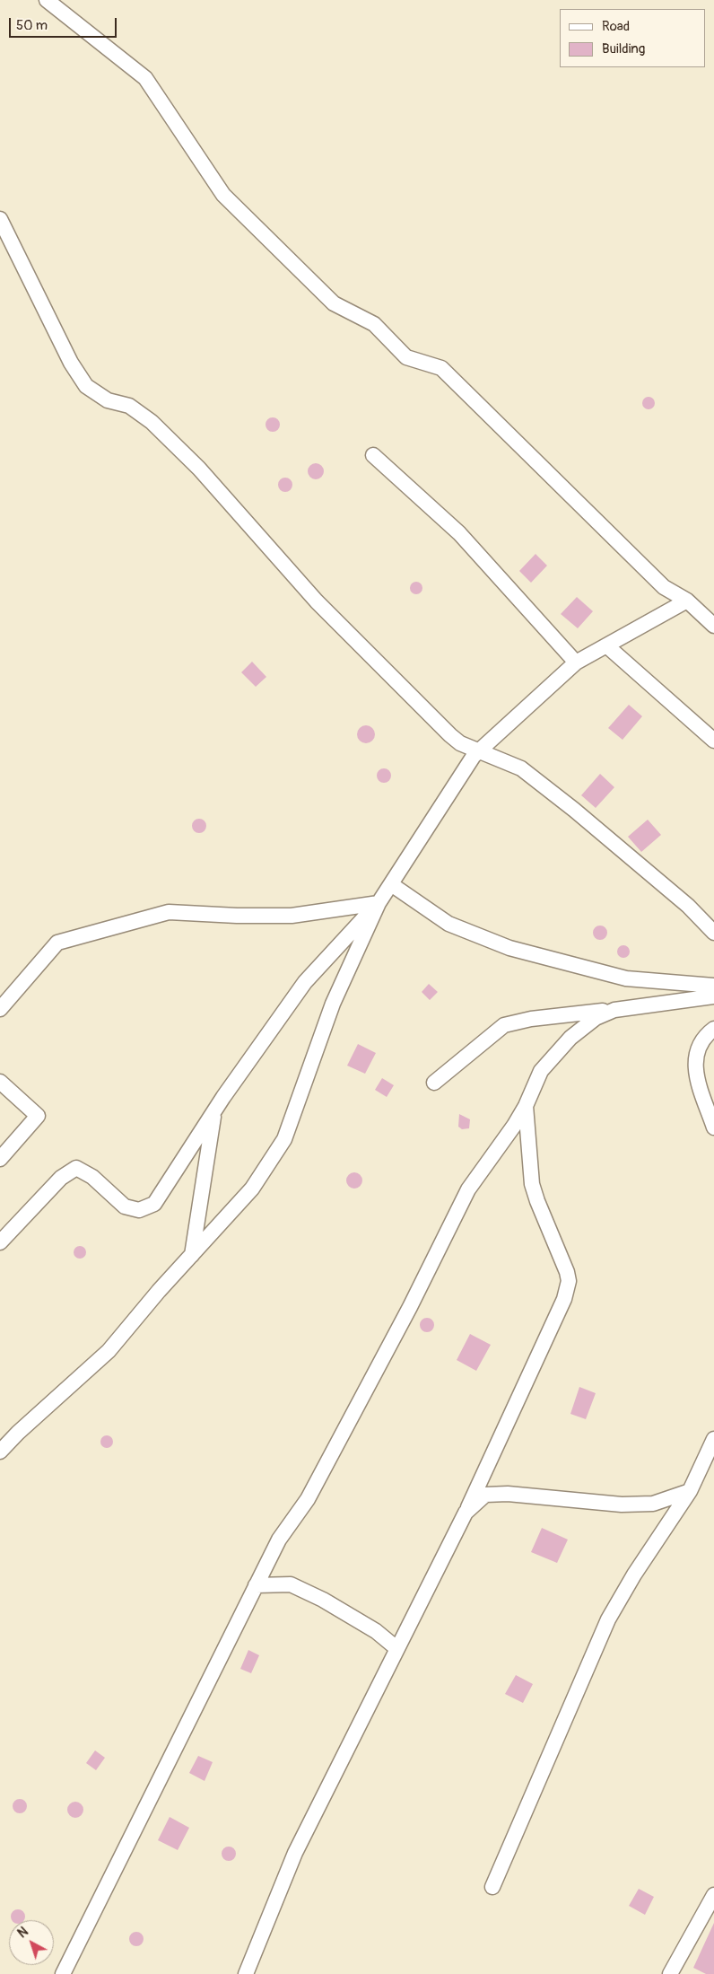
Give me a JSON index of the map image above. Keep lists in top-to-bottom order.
{
  "legend": ["Road", "Building"],
  "scale_bar": "50 m",
  "north": "top left"
}
